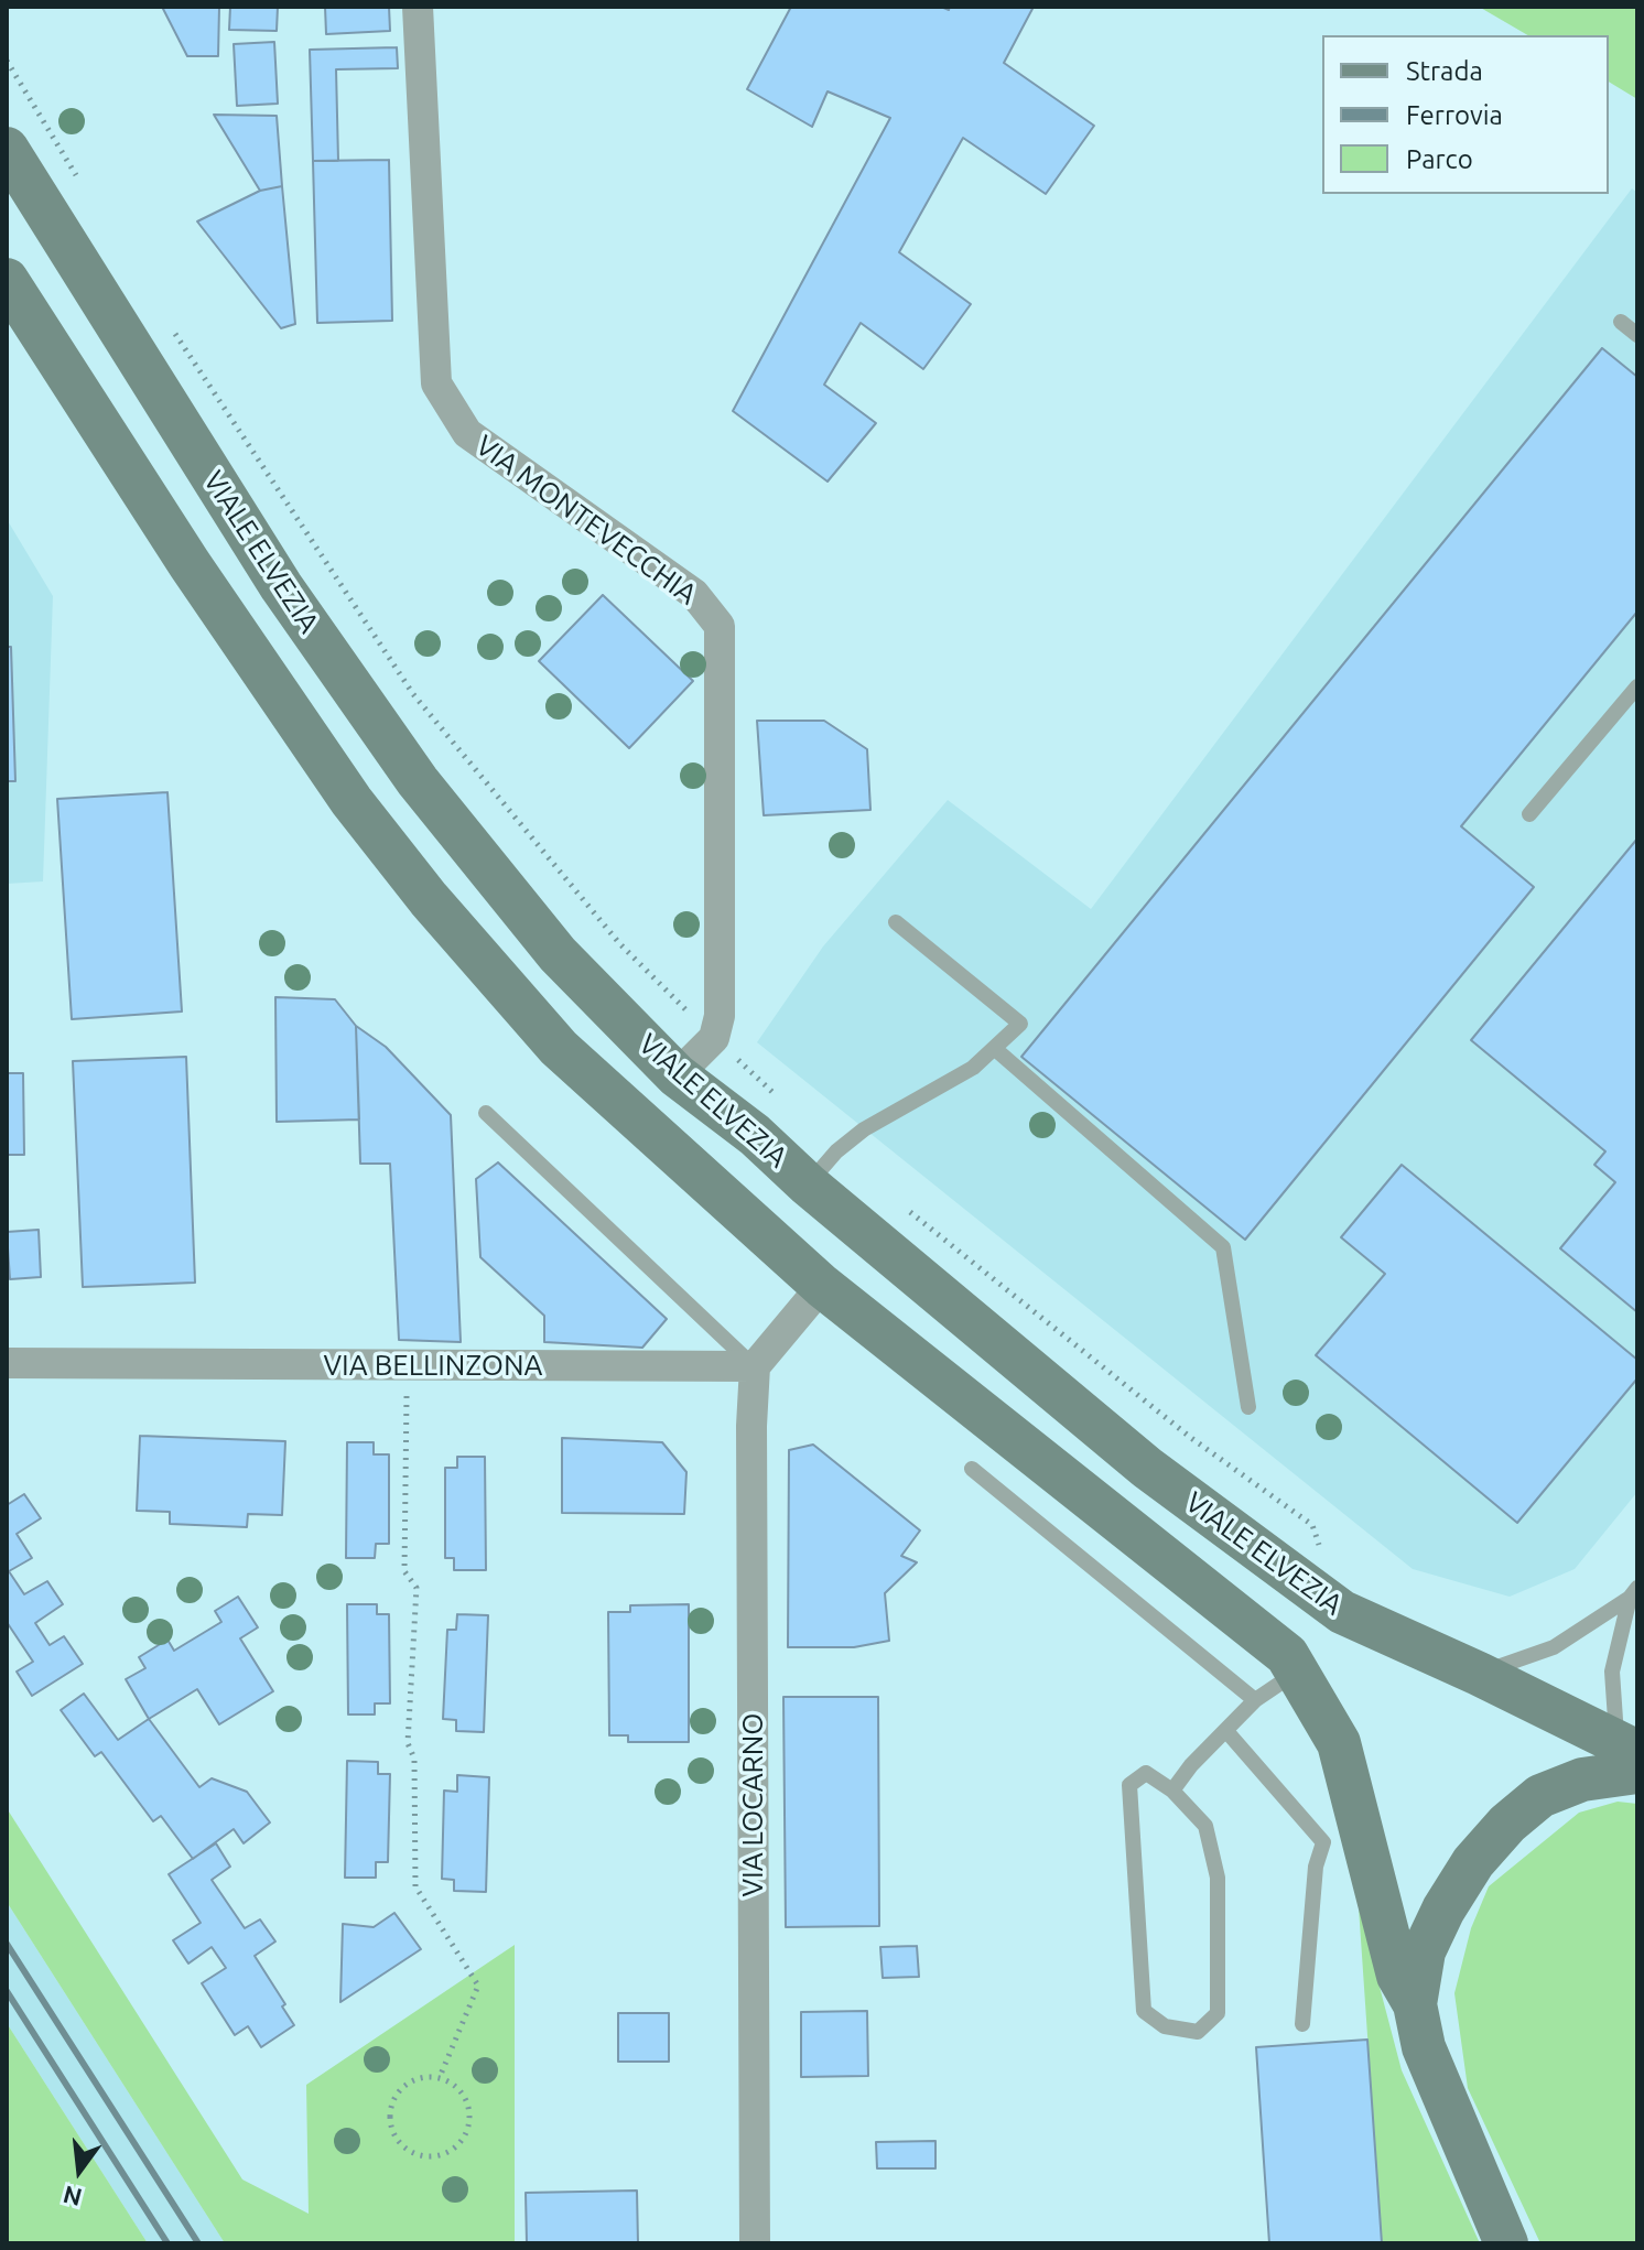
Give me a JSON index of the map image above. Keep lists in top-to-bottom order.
{
  "streets": {
    "main road": ["VIALE ELVEZIA"],
    "street": ["VIA MONTEVECCHIA", "VIA BELLINZONA", "VIA LOCARNO"]
  },
  "crossings": [
    ["VIA BELLINZONA", "VIA LOCARNO"]
  ],
  "legend": ["Strada", "Ferrovia", "Parco"],
  "north": "bottom"
}
